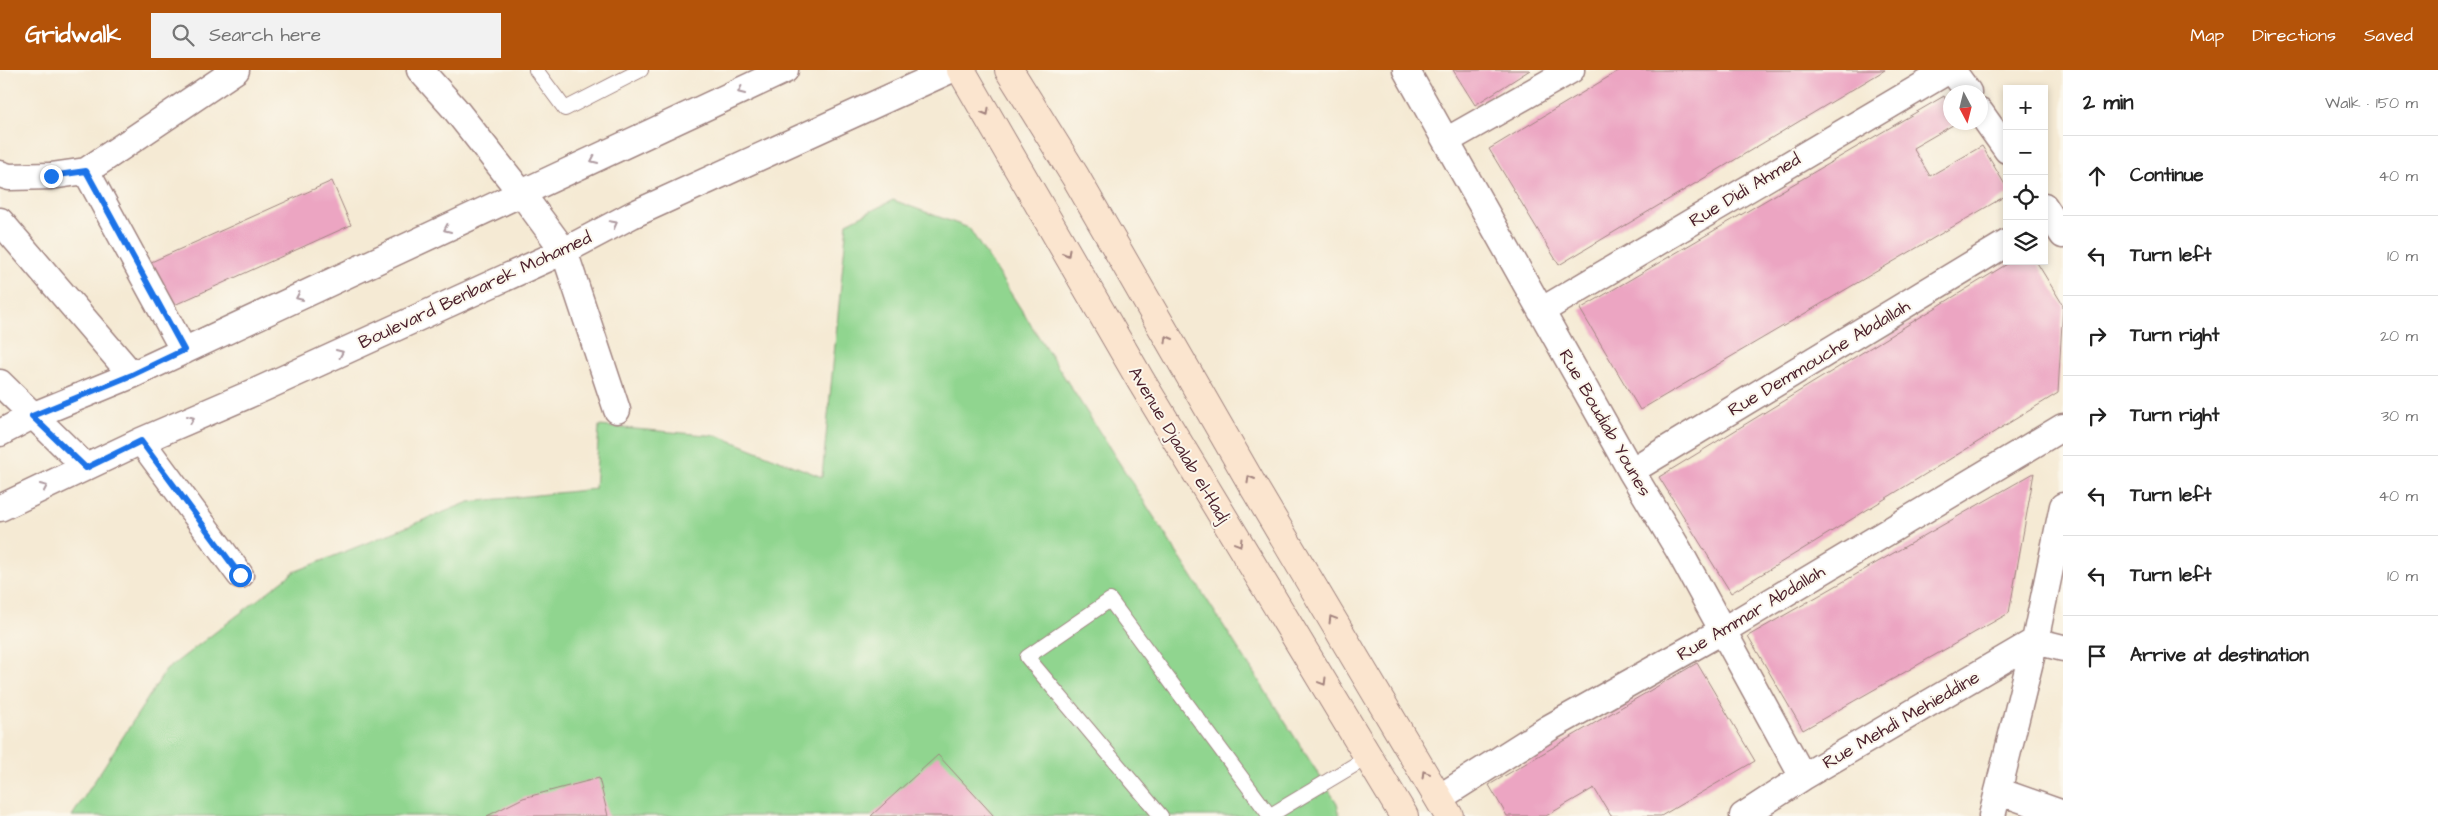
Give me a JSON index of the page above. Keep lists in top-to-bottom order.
{
  "streets": {
    "main road": ["Avenue Djaalab el-Hadj"],
    "street": [
      "Rue Didi Ahmed",
      "Boulevard Benbarek Mohamed",
      "Rue Demmouche Abdallah",
      "Rue Boudiab Younes",
      "Rue Ammar Abdallah",
      "Rue Mehdi Mehieddine"
    ]
  },
  "crossings": [
    ["Rue Didi Ahmed", "Rue Boudiab Younes"],
    ["Rue Demmouche Abdallah", "Rue Boudiab Younes"],
    ["Rue Boudiab Younes", "Rue Ammar Abdallah"],
    ["Rue Boudiab Younes", "Rue Mehdi Mehieddine"]
  ],
  "north": "bottom",
  "page": {
    "header": "Gridwalk",
    "search": "Search here",
    "nav": ["Map", "Directions", "Saved"],
    "heading": ["2 min", "Walk · 150 m"],
    "map_buttons": ["+", "−"],
    "list": [
      ["Continue", "40 m"],
      ["Turn left", "10 m"],
      ["Turn right", "20 m"],
      ["Turn right", "30 m"],
      ["Turn left", "40 m"],
      ["Turn left", "10 m"],
      "Arrive at destination"
    ]
  }
}
